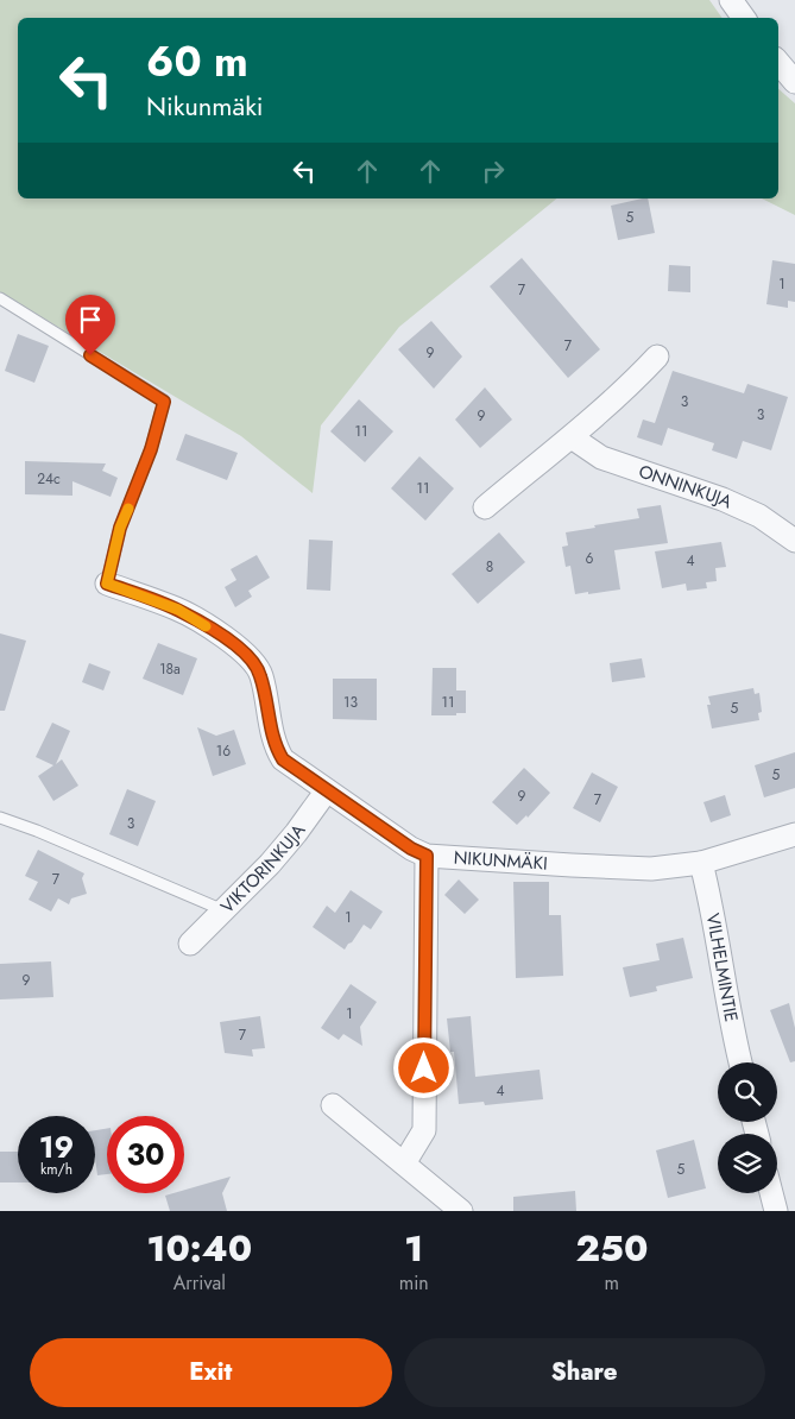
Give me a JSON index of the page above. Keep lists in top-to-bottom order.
{
  "streets": {
    "street": [
      "ONNINKUJA",
      "NIKUNMÄKI",
      "VIKTORINKUJA",
      "VILHELMINTIE"
    ]
  },
  "crossings": [
    ["NIKUNMÄKI", "VIKTORINKUJA"],
    ["NIKUNMÄKI", "VILHELMINTIE"]
  ],
  "house_numbers": [
    "5",
    "1",
    "7",
    "7",
    "9",
    "3",
    "3",
    "9",
    "11",
    "24c",
    "11",
    "6",
    "4",
    "8",
    "18a",
    "13",
    "11",
    "5",
    "16",
    "5",
    "9",
    "7",
    "3",
    "7",
    "1",
    "9",
    "1",
    "7",
    "4",
    "5"
  ],
  "page": {
    "turn": ["60 m", "Nikunmäki"],
    "speed": "19 km/h",
    "limit": "30",
    "eta": [
      "10:40",
      "Arrival",
      "1",
      "min",
      "250",
      "m"
    ],
    "buttons": ["Exit", "Share"]
  }
}
